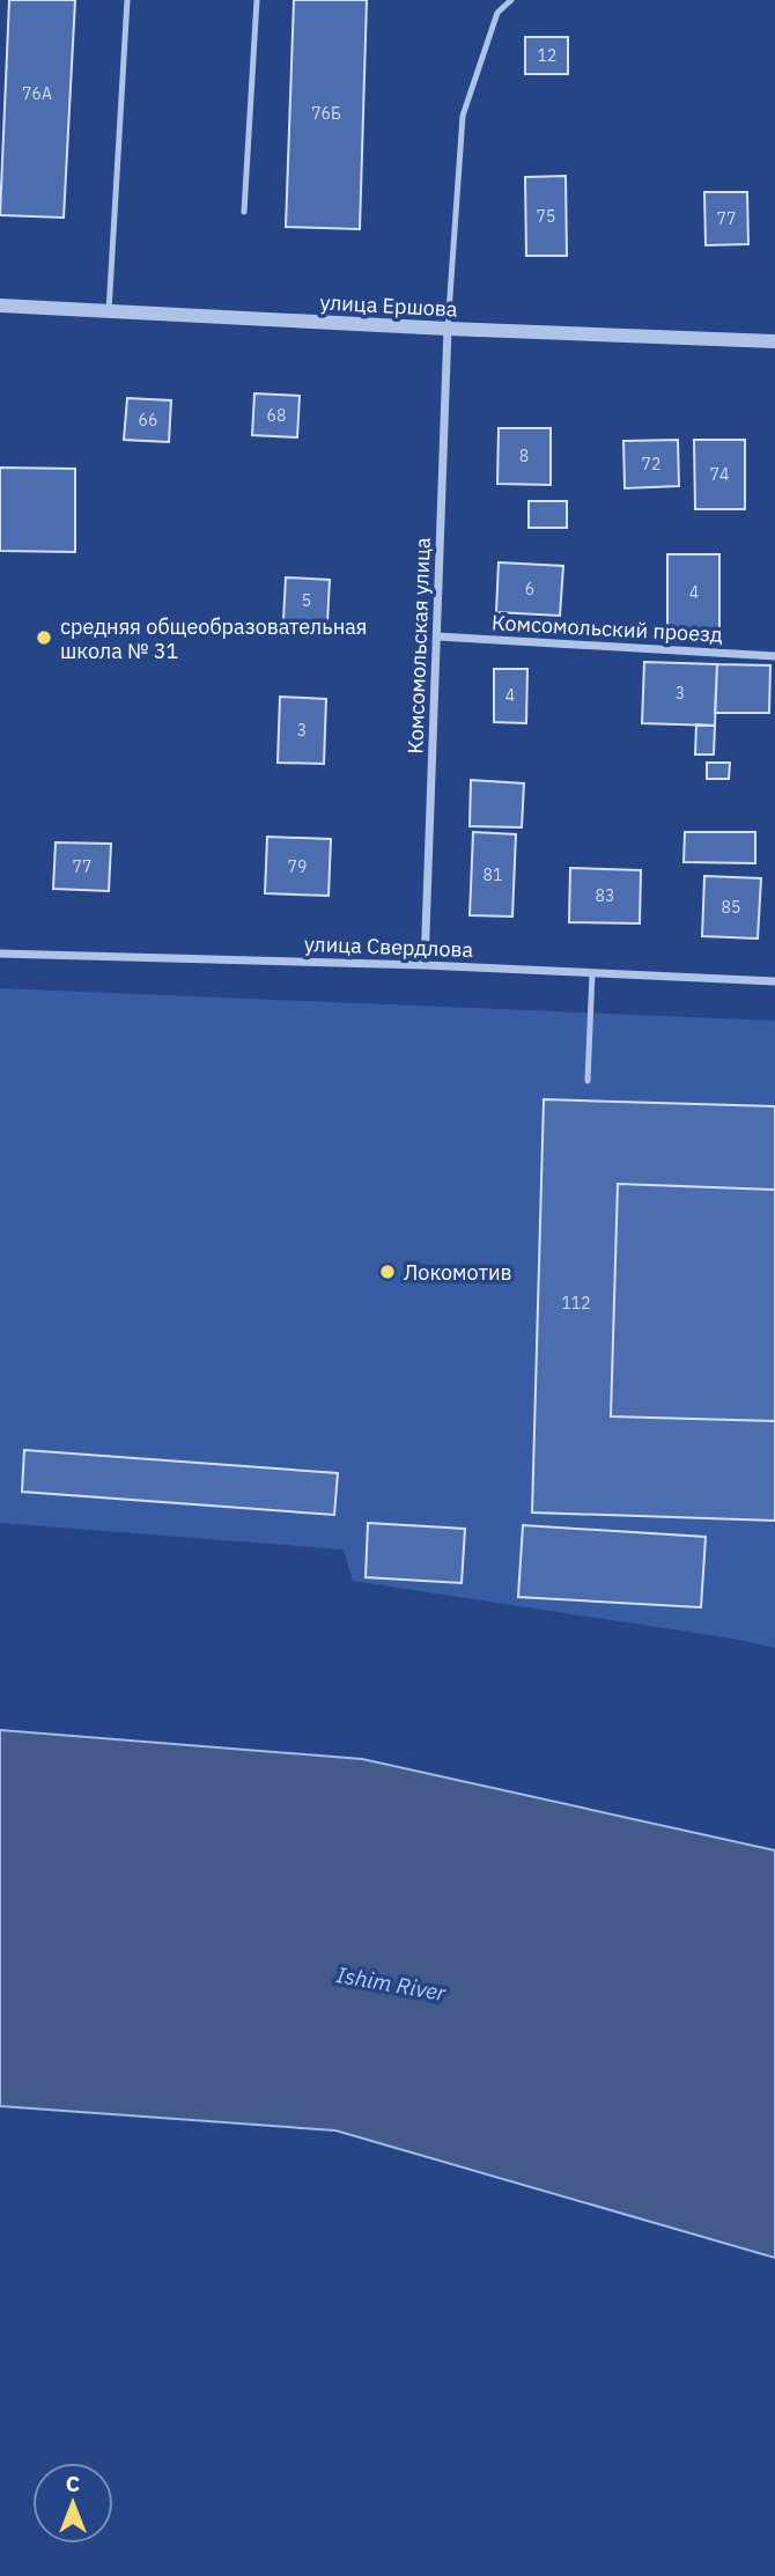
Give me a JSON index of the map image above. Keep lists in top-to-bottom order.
{
  "streets": {
    "street": [
      "улица Ершова",
      "Комсомольский проезд",
      "Комсомольская улица",
      "улица Свердлова"
    ]
  },
  "crossings": [
    ["улица Ершова", "Комсомольская улица"],
    ["Комсомольский проезд", "Комсомольская улица"],
    ["Комсомольская улица", "улица Свердлова"]
  ],
  "water": ["Ishim River"],
  "places": ["средняя общеобразовательная школа № 31", "Локомотив"],
  "house_numbers": [
    "12",
    "76А",
    "76Б",
    "75",
    "77",
    "68",
    "66",
    "8",
    "72",
    "74",
    "6",
    "4",
    "5",
    "3",
    "4",
    "3",
    "77",
    "79",
    "81",
    "83",
    "85",
    "112"
  ],
  "north": "top"
}
